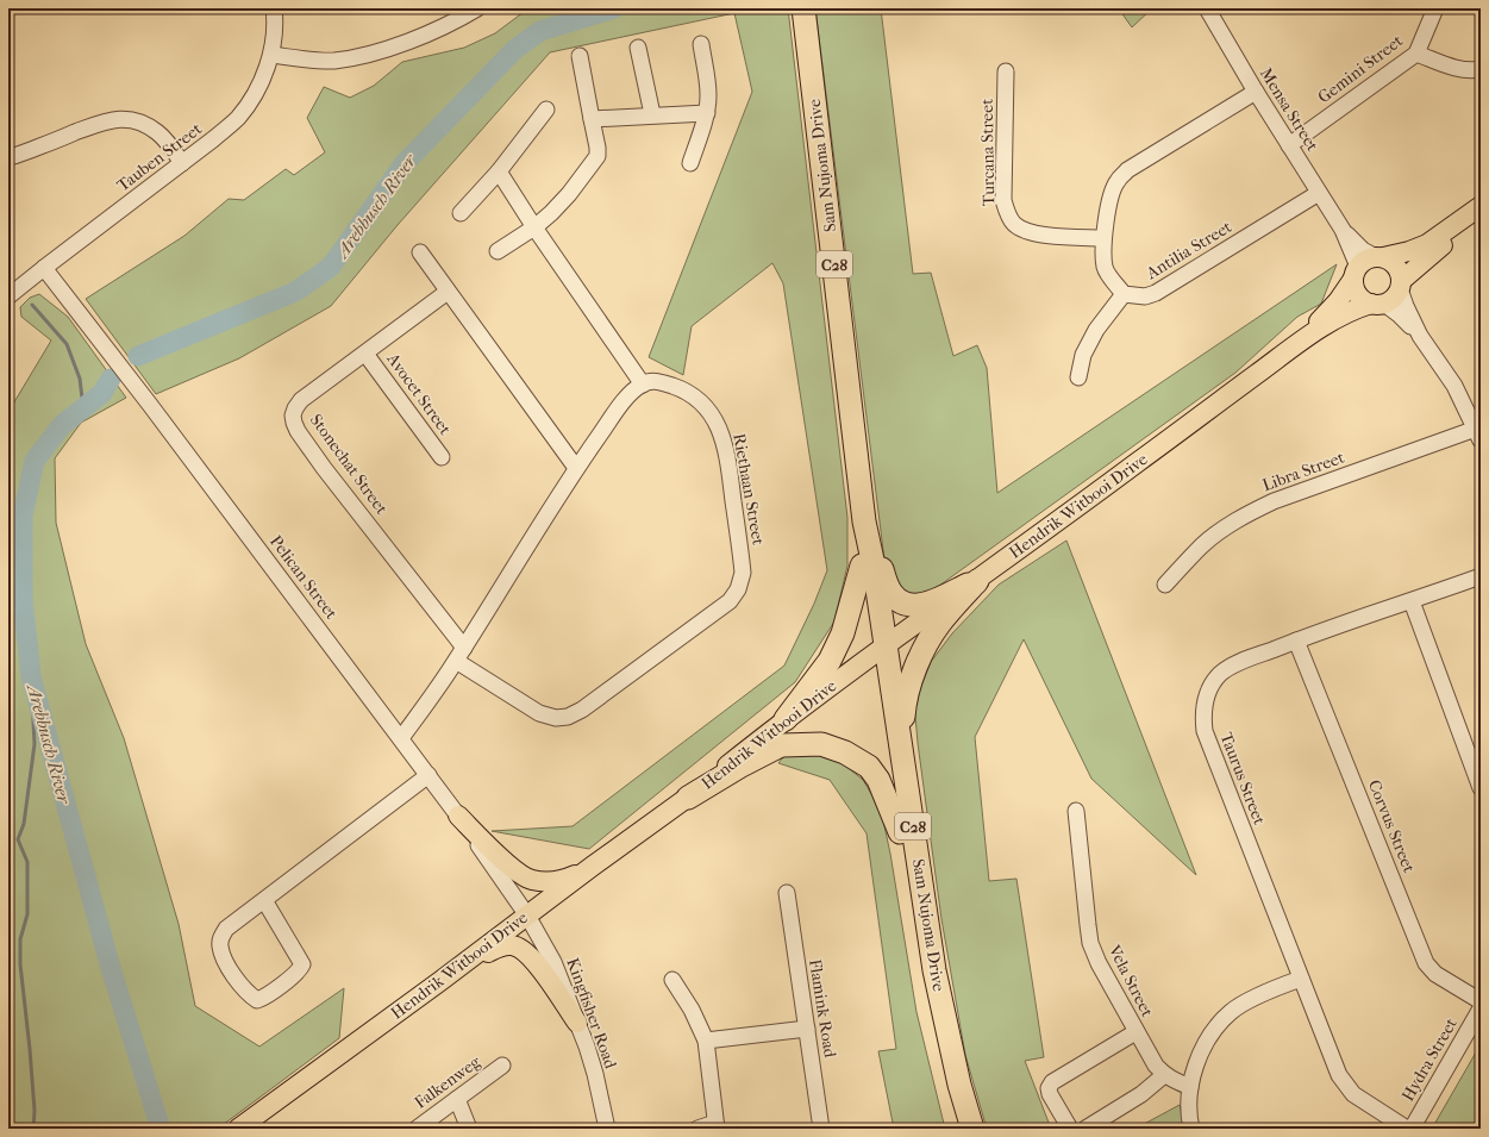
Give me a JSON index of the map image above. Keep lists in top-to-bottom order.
{
  "streets": {
    "highway": ["Sam Nujoma Drive", "C28"],
    "main road": ["Hendrik Witbooi Drive"],
    "street": [
      "Gemini Street",
      "Mensa Street",
      "Turcana Street",
      "Tauben Street",
      "Antilia Street",
      "Avocet Street",
      "Stonechat Street",
      "Libra Street",
      "Riethaan Street",
      "Pelican Street",
      "Taurus Street",
      "Corvus Street",
      "Vela Street",
      "Flamink Road",
      "Kingfisher Road",
      "Hydra Street",
      "Falkenweg"
    ]
  },
  "crossings": [
    ["Gemini Street", "Mensa Street"],
    ["Mensa Street", "Antilia Street"],
    ["Mensa Street", "Hendrik Witbooi Drive"],
    ["Tauben Street", "Pelican Street"],
    ["Sam Nujoma Drive", "Hendrik Witbooi Drive"],
    ["Avocet Street", "Stonechat Street"],
    ["Hendrik Witbooi Drive", "Pelican Street"],
    ["Hendrik Witbooi Drive", "Kingfisher Road"],
    ["Pelican Street", "Kingfisher Road"],
    ["Taurus Street", "Corvus Street"]
  ],
  "water": ["Arebbusch River"]
}
